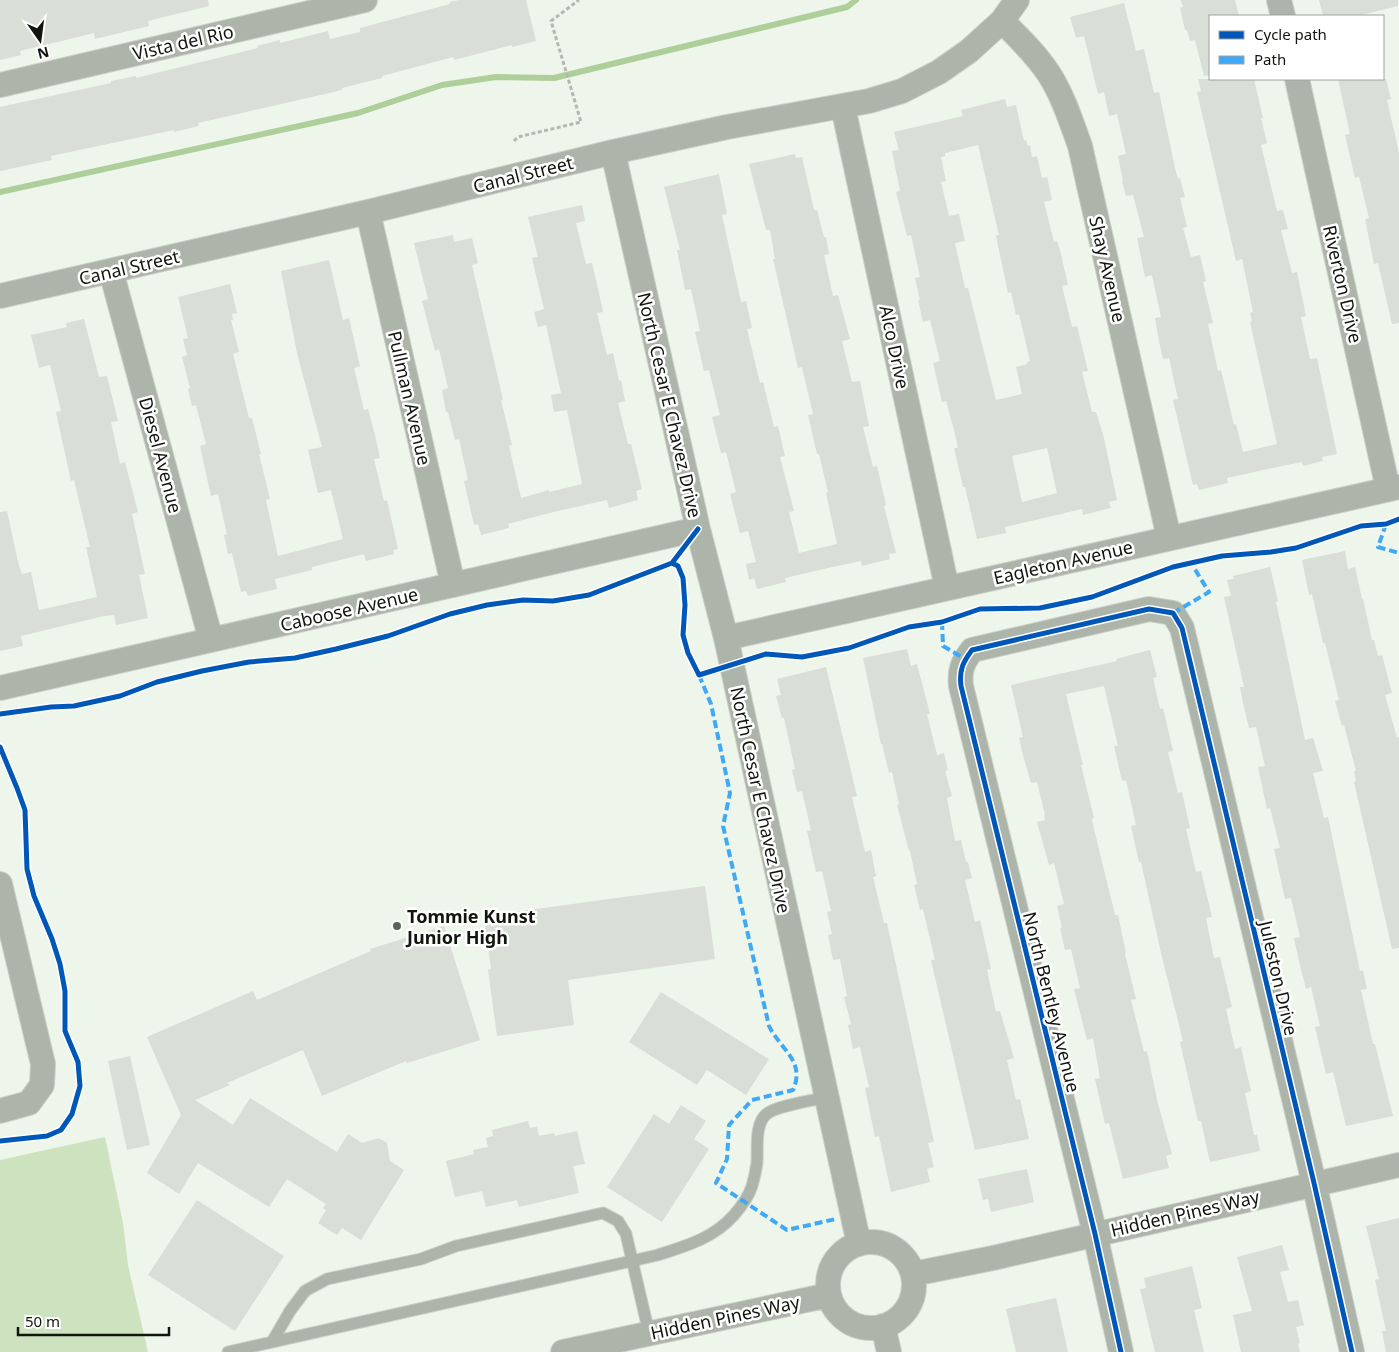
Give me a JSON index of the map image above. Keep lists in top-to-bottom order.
{
  "streets": {
    "street": [
      "Vista del Rio",
      "Canal Street",
      "Shay Avenue",
      "Riverton Drive",
      "Alco Drive",
      "Pullman Avenue",
      "North Cesar E Chavez Drive",
      "Diesel Avenue",
      "Eagleton Avenue",
      "Caboose Avenue",
      "Juleston Drive",
      "North Bentley Avenue",
      "Hidden Pines Way"
    ]
  },
  "crossings": [
    ["Canal Street", "Shay Avenue"],
    ["Canal Street", "Alco Drive"],
    ["Canal Street", "Pullman Avenue"],
    ["Canal Street", "North Cesar E Chavez Drive"],
    ["Canal Street", "Diesel Avenue"],
    ["Shay Avenue", "Eagleton Avenue"],
    ["Riverton Drive", "Eagleton Avenue"],
    ["Alco Drive", "Eagleton Avenue"],
    ["Pullman Avenue", "Caboose Avenue"],
    ["North Cesar E Chavez Drive", "Eagleton Avenue"],
    ["North Cesar E Chavez Drive", "Caboose Avenue"],
    ["North Cesar E Chavez Drive", "Hidden Pines Way"],
    ["Diesel Avenue", "Caboose Avenue"],
    ["Juleston Drive", "North Bentley Avenue"],
    ["Juleston Drive", "Hidden Pines Way"],
    ["North Bentley Avenue", "Hidden Pines Way"]
  ],
  "places": ["Tommie Kunst Junior High"],
  "legend": ["Cycle path", "Path"],
  "scale_bar": "50 m",
  "north": "bottom"
}
